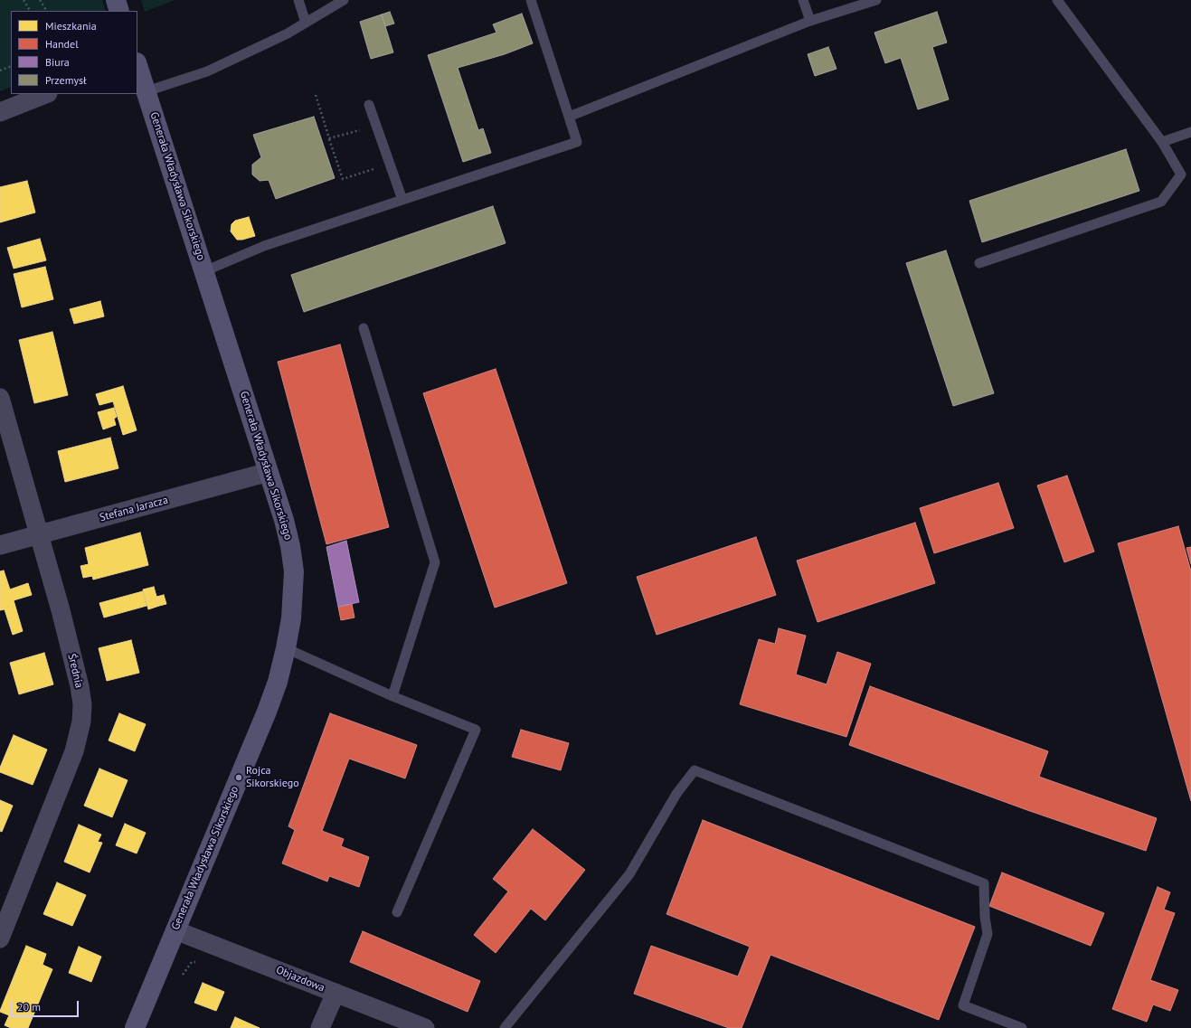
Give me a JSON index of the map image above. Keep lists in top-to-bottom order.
{
  "streets": {
    "street": [
      "Generała Władysława Sikorskiego",
      "Stefana Jaracza",
      "Średnia",
      "Objazdowa"
    ]
  },
  "crossings": [
    ["Generała Władysława Sikorskiego", "Stefana Jaracza"],
    ["Generała Władysława Sikorskiego", "Objazdowa"],
    ["Stefana Jaracza", "Średnia"]
  ],
  "places": ["Rojca Sikorskiego"],
  "legend": [
    "Mieszkania",
    "Handel",
    "Biura",
    "Przemysł"
  ],
  "scale_bar": "20 m"
}
